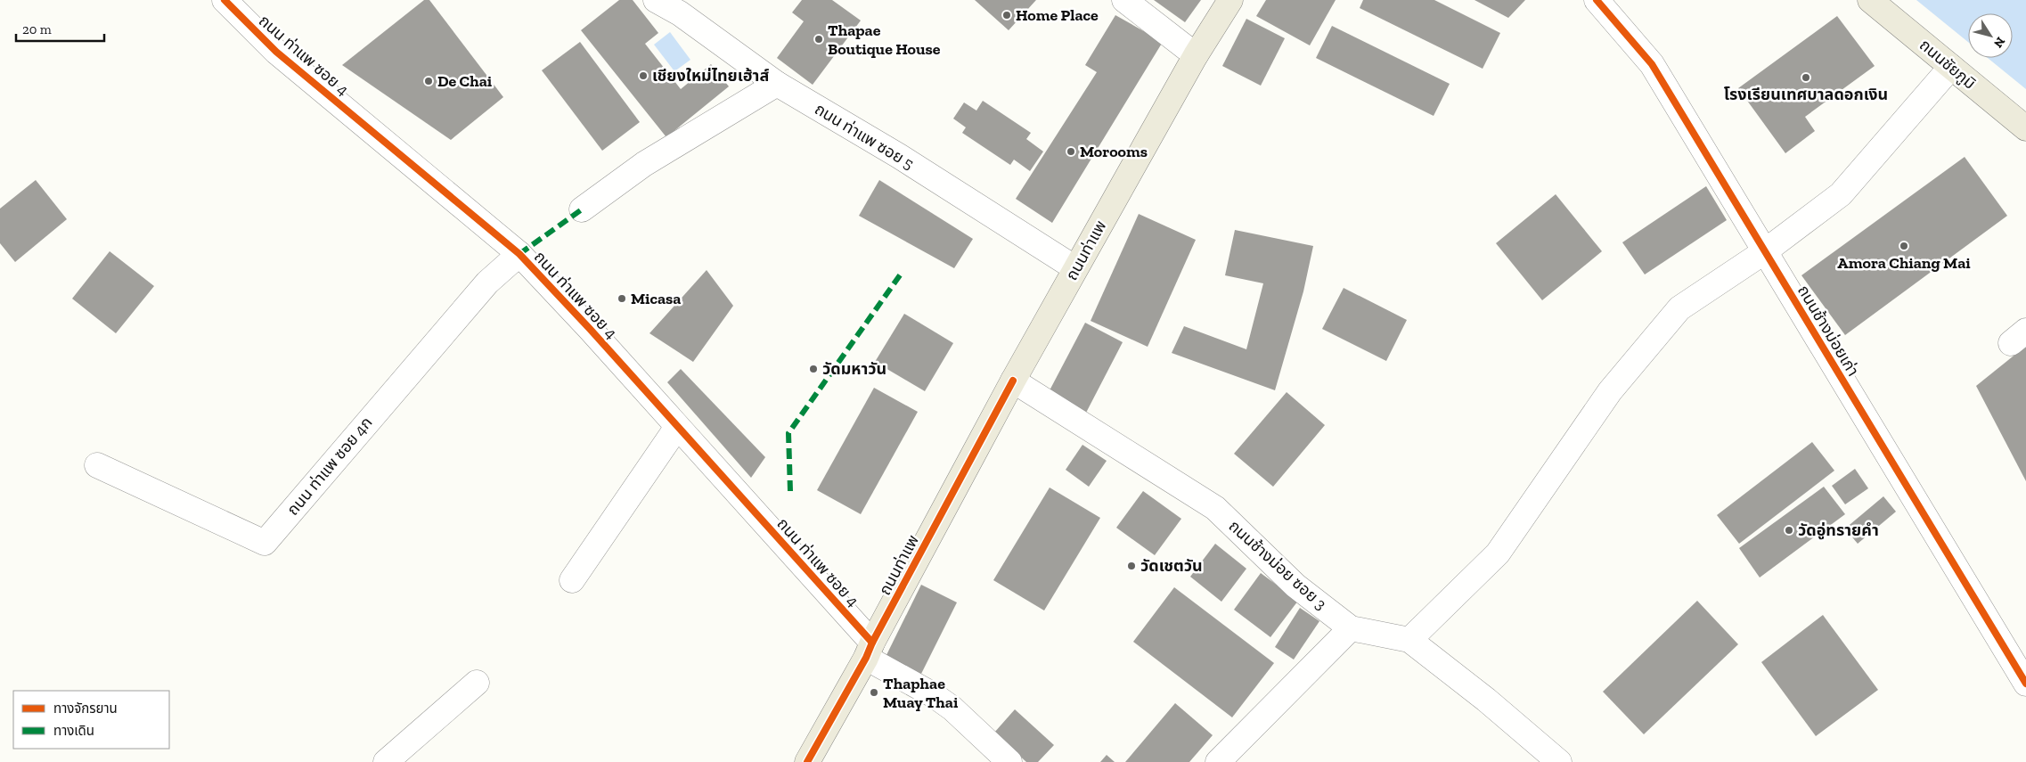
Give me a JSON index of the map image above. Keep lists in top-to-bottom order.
{
  "streets": {
    "main road": ["ถนนชัยภูมิ", "ถนนท่าแพ"],
    "street": [
      "ถนน ท่าแพ ซอย 4",
      "ถนน ท่าแพ ซอย 5",
      "ถนนช้างม่อยเก่า",
      "ถนน ท่าแพ ซอย 4ก",
      "ถนนช้างม่อย ซอย 3"
    ]
  },
  "crossings": [
    ["ถนน ท่าแพ ซอย 4", "ถนนท่าแพ"],
    ["ถนน ท่าแพ ซอย 4", "ถนน ท่าแพ ซอย 4ก"],
    ["ถนน ท่าแพ ซอย 5", "ถนนท่าแพ"],
    ["ถนนท่าแพ", "ถนนช้างม่อย ซอย 3"]
  ],
  "places": [
    "Home Place",
    "Thapae Boutique House",
    "เชียงใหม่ไทยเฮ้าส์",
    "โรงเรียนเทศบาลดอกเงิน",
    "De Chai",
    "Morooms",
    "Amora Chiang Mai",
    "Micasa",
    "วัดมหาวัน",
    "วัดอู่ทรายคำ",
    "วัดเชตวัน",
    "Thaphae Muay Thai"
  ],
  "legend": ["ทางจักรยาน", "ทางเดิน"],
  "scale_bar": "20 m",
  "north": "bottom right"
}
